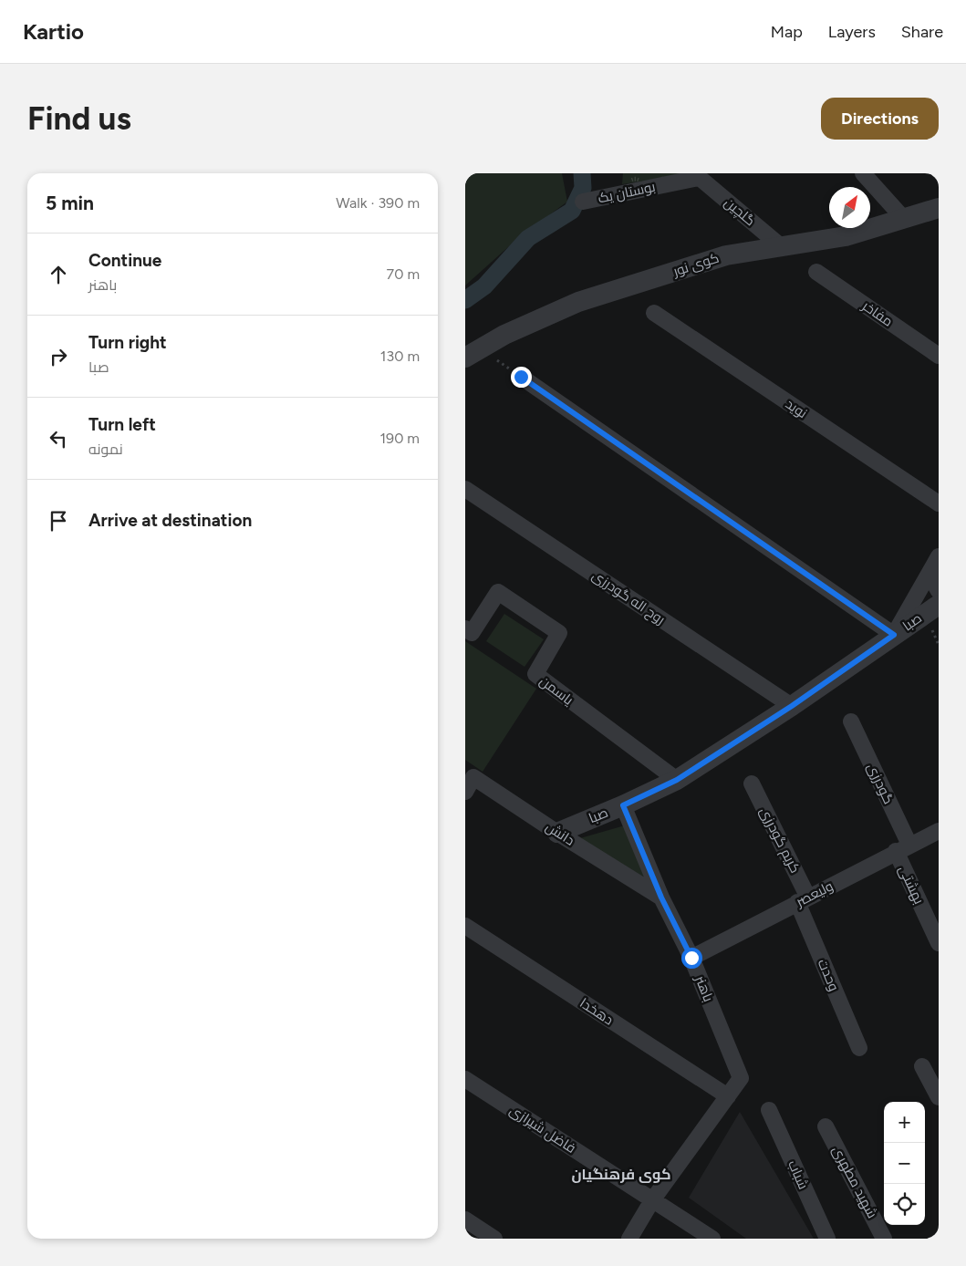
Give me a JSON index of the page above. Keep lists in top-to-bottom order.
{
  "streets": {
    "street": [
      "بوستان یک",
      "گلچین",
      "کوی نور",
      "مفاخر",
      "نوید",
      "روح اله گودرزی",
      "صبا",
      "یاسمن",
      "گودرزی",
      "دانش",
      "کریم گودرزی",
      "بهشتی",
      "ولیعصر",
      "وحدت",
      "باهنر",
      "دهخدا",
      "فاضل شیرازی",
      "شباب",
      "شهید مطهری"
    ]
  },
  "crossings": [
    ["بوستان یک", "گلچین"],
    ["گلچین", "کوی نور"],
    ["روح اله گودرزی", "صبا"],
    ["صبا", "یاسمن"],
    ["صبا", "دانش"],
    ["صبا", "باهنر"],
    ["گودرزی", "بهشتی"],
    ["گودرزی", "ولیعصر"],
    ["دانش", "باهنر"],
    ["کریم گودرزی", "ولیعصر"],
    ["کریم گودرزی", "وحدت"],
    ["بهشتی", "ولیعصر"],
    ["ولیعصر", "وحدت"],
    ["ولیعصر", "باهنر"],
    ["باهنر", "دهخدا"]
  ],
  "districts": ["کوی فرهنگیان"],
  "north": "top right",
  "page": {
    "header": "Kartio",
    "nav": ["Map", "Layers", "Share"],
    "buttons": "Directions",
    "title": "Find us",
    "heading": ["5 min", "Walk · 390 m"],
    "list": [
      ["Continue", "باهنر", "70 m"],
      ["Turn right", "صبا", "130 m"],
      ["Turn left", "نمونه", "190 m"],
      "Arrive at destination"
    ],
    "map_buttons": ["+", "−"]
  }
}
